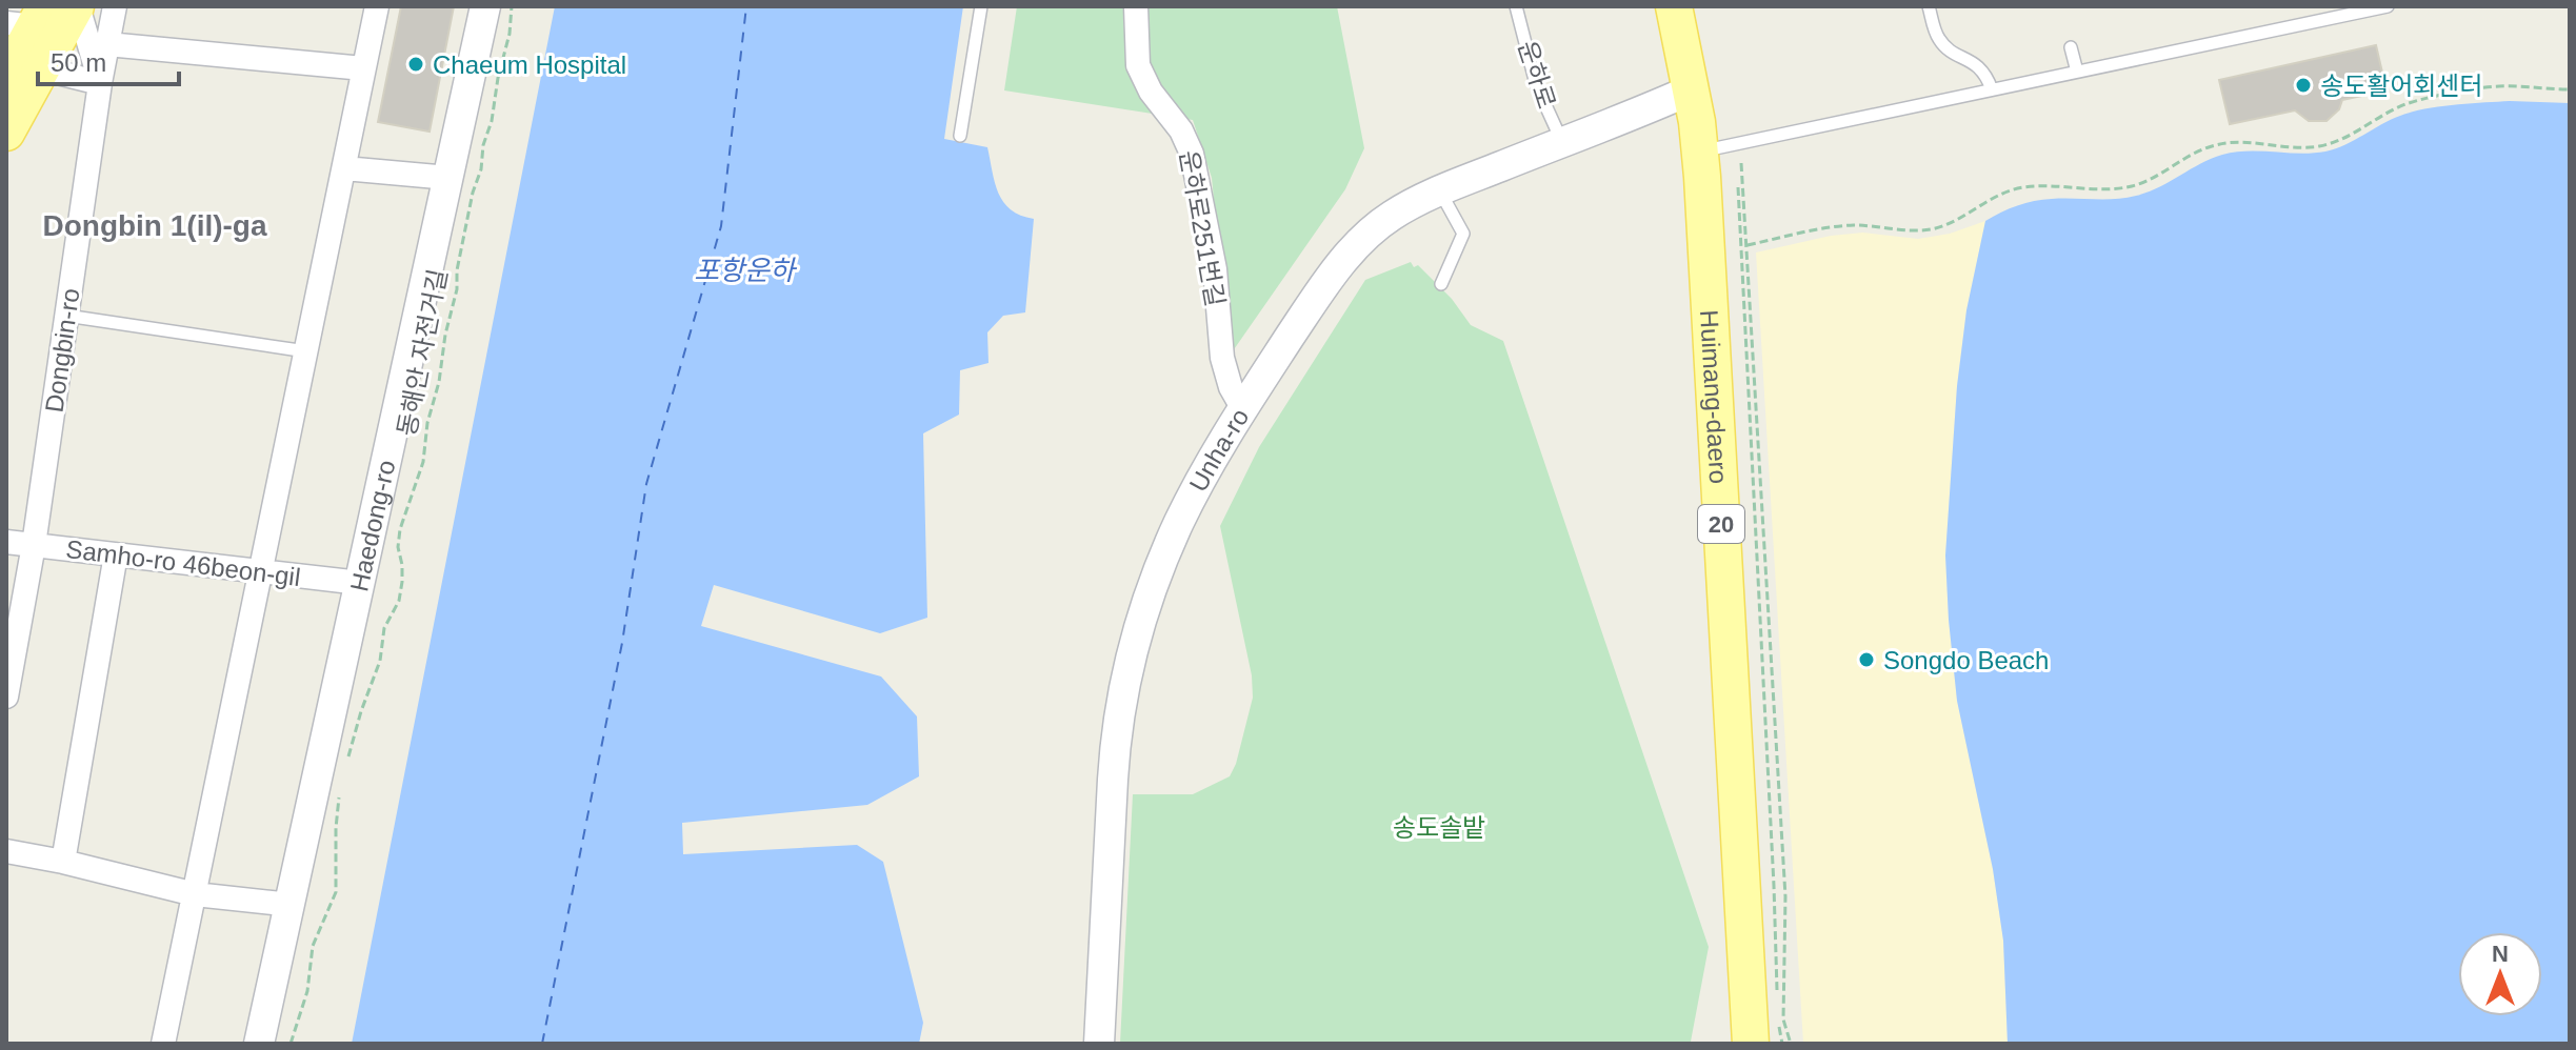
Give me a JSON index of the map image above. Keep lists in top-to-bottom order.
{
  "streets": {
    "main road": ["Huimang-daero", "20"],
    "street": [
      "운하로251번길",
      "Dongbin-ro",
      "Unha-ro",
      "Haedong-ro",
      "Samho-ro 46beon-gil"
    ],
    "lane": ["운하로"],
    "path": ["동해안 자전거길"]
  },
  "crossings": [
    ["운하로", "Unha-ro"],
    ["운하로251번길", "Unha-ro"],
    ["Dongbin-ro", "Samho-ro 46beon-gil"],
    ["Huimang-daero", "Unha-ro"],
    ["Haedong-ro", "Samho-ro 46beon-gil"]
  ],
  "districts": ["Dongbin 1(il)-ga"],
  "water": ["포항운하"],
  "parks": ["송도솔밭"],
  "places": ["Chaeum Hospital", "송도활어회센터", "Songdo Beach"],
  "scale_bar": "50 m",
  "north": "top"
}
